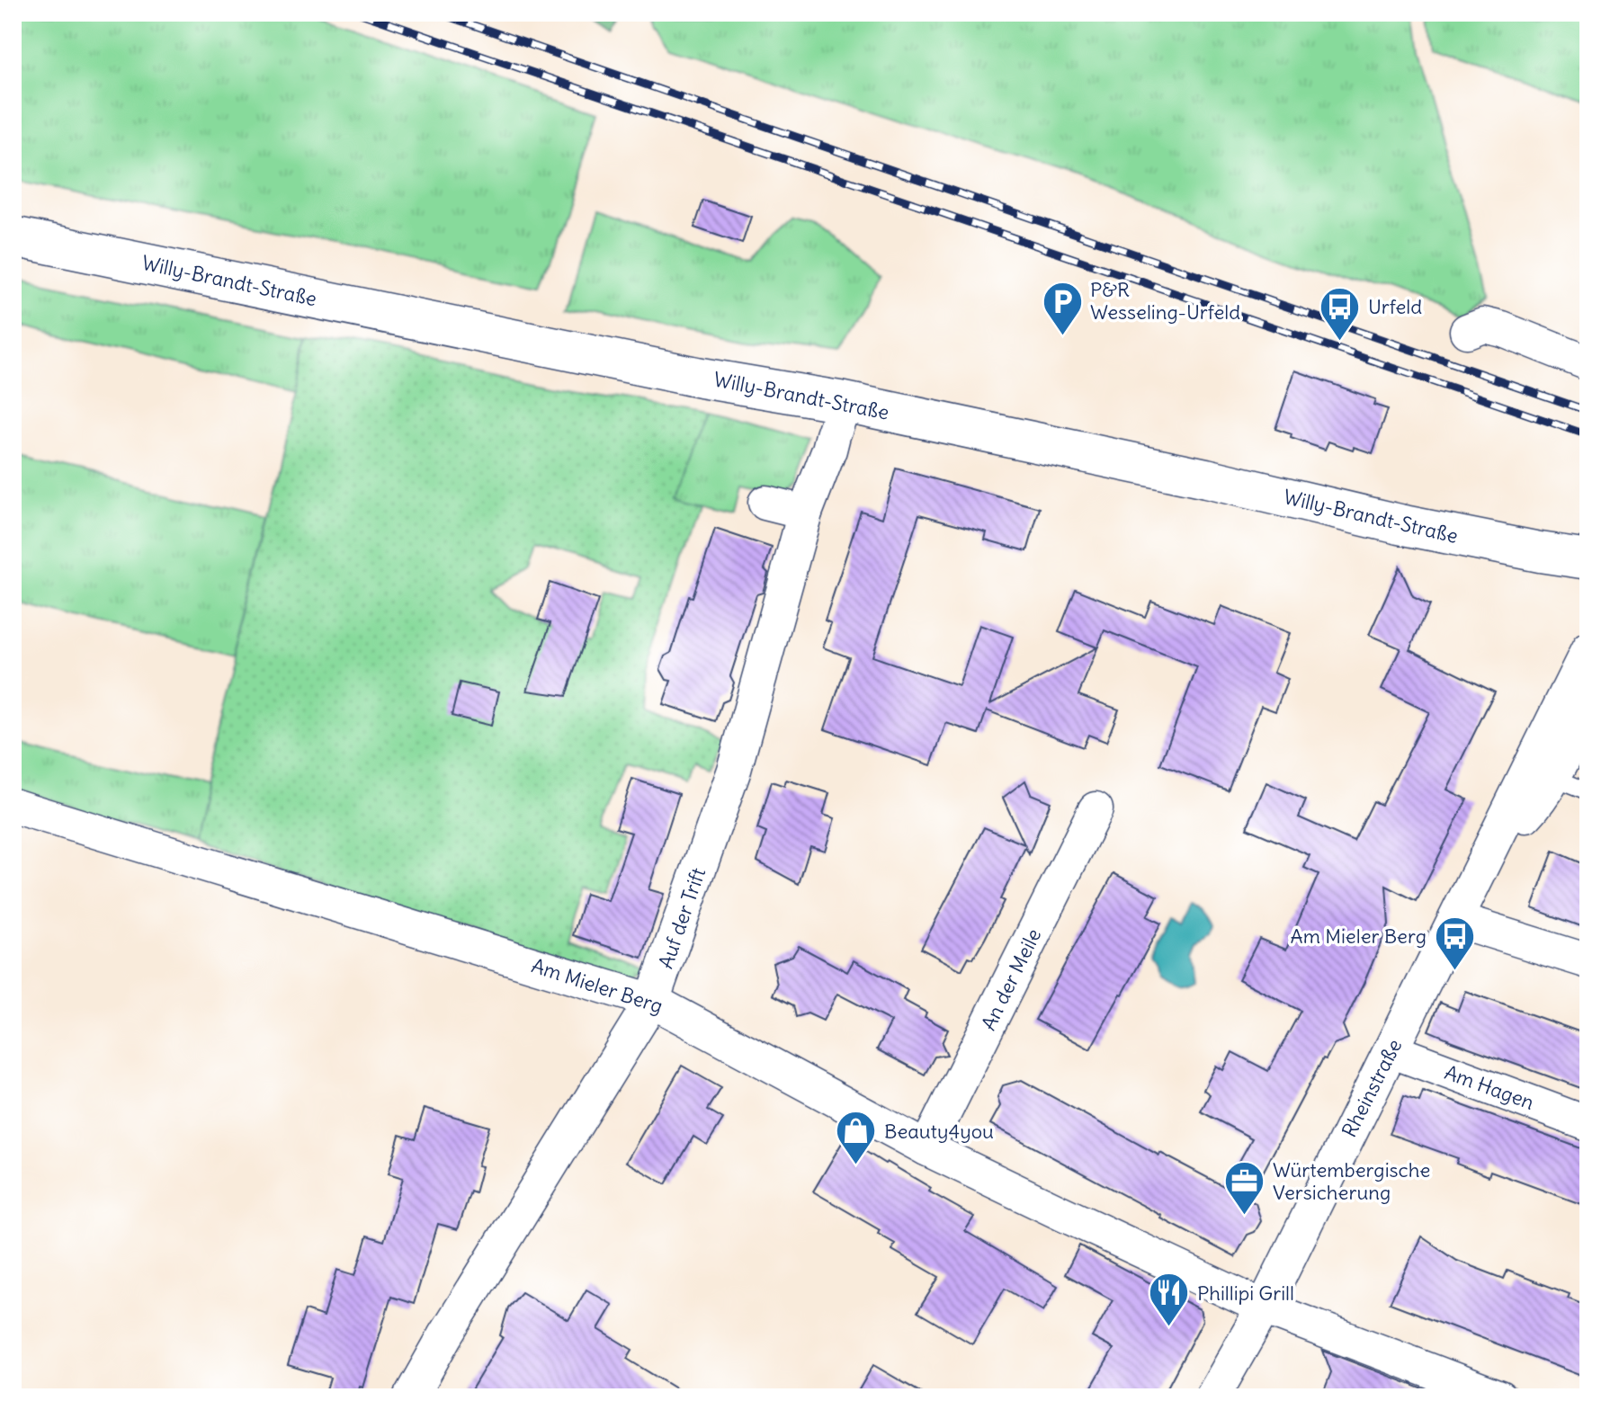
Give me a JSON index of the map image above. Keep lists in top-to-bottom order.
{
  "streets": {
    "main road": ["Willy-Brandt-Straße"],
    "street": [
      "Auf der Trift",
      "An der Meile",
      "Am Mieler Berg",
      "Am Hagen",
      "Rheinstraße"
    ]
  },
  "crossings": [
    ["Willy-Brandt-Straße", "Auf der Trift"],
    ["Auf der Trift", "Am Mieler Berg"],
    ["An der Meile", "Am Mieler Berg"],
    ["Am Mieler Berg", "Rheinstraße"],
    ["Am Hagen", "Rheinstraße"]
  ],
  "places": {
    "parking": ["P&R Wesseling-Urfeld"],
    "bus stop": ["Urfeld", "Am Mieler Berg"],
    "shop": ["Beauty4you"],
    "office": ["Würtembergische Versicherung"],
    "restaurant": ["Phillipi Grill"]
  }
}
